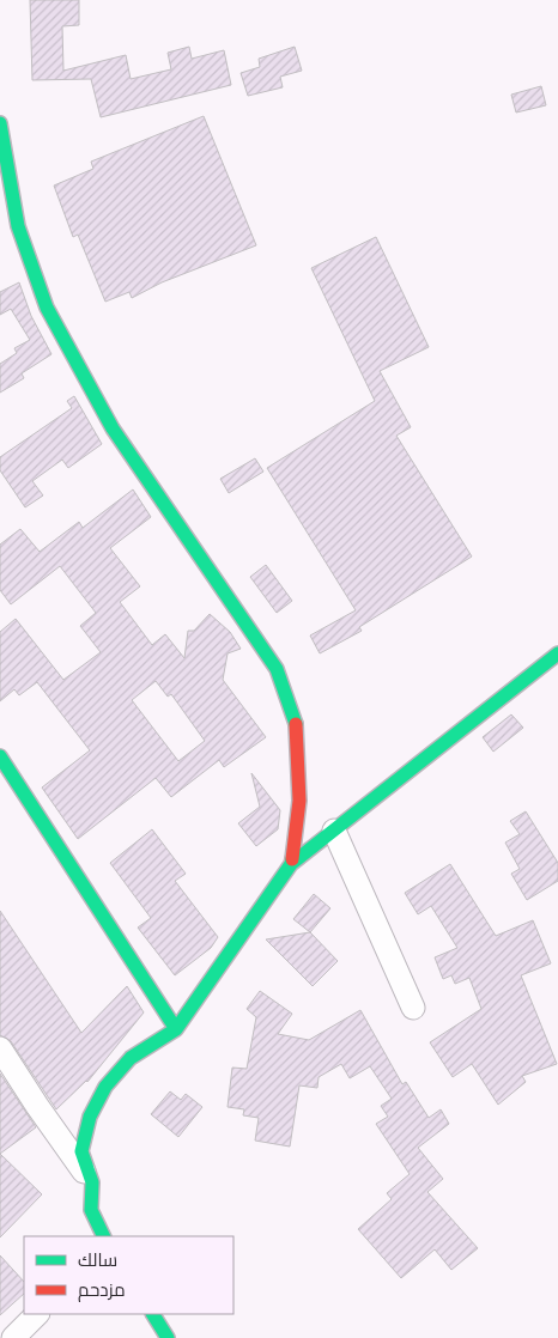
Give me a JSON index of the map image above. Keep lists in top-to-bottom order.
{
  "legend": ["سالك", "مزدحم"]
}
